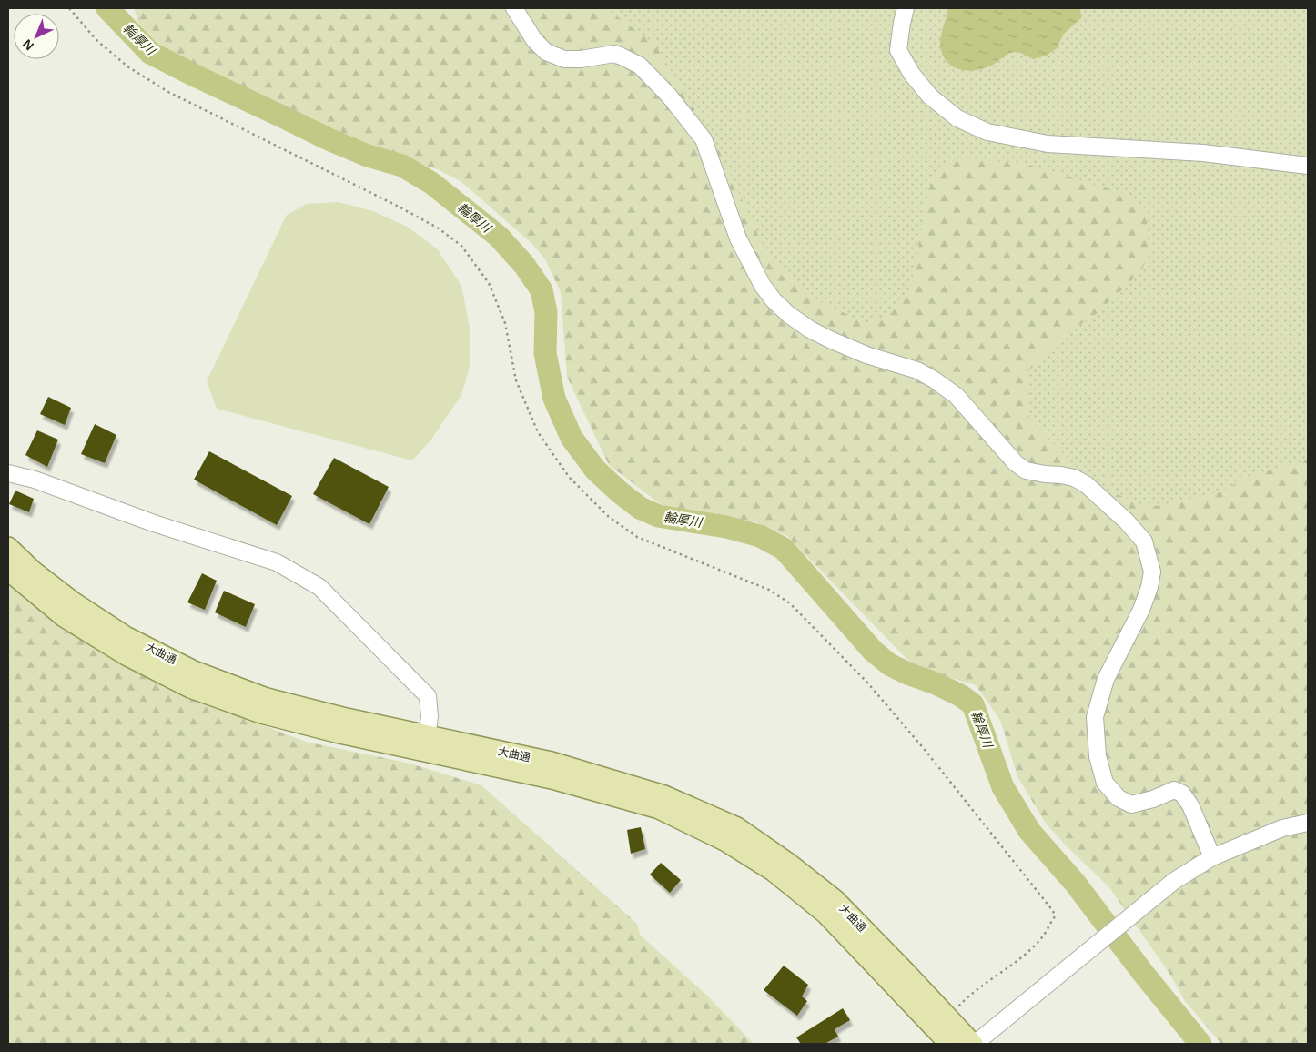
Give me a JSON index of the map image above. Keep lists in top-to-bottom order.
{
  "streets": {
    "main road": ["大曲通"]
  },
  "water": ["輪厚川"],
  "north": "bottom left"
}
